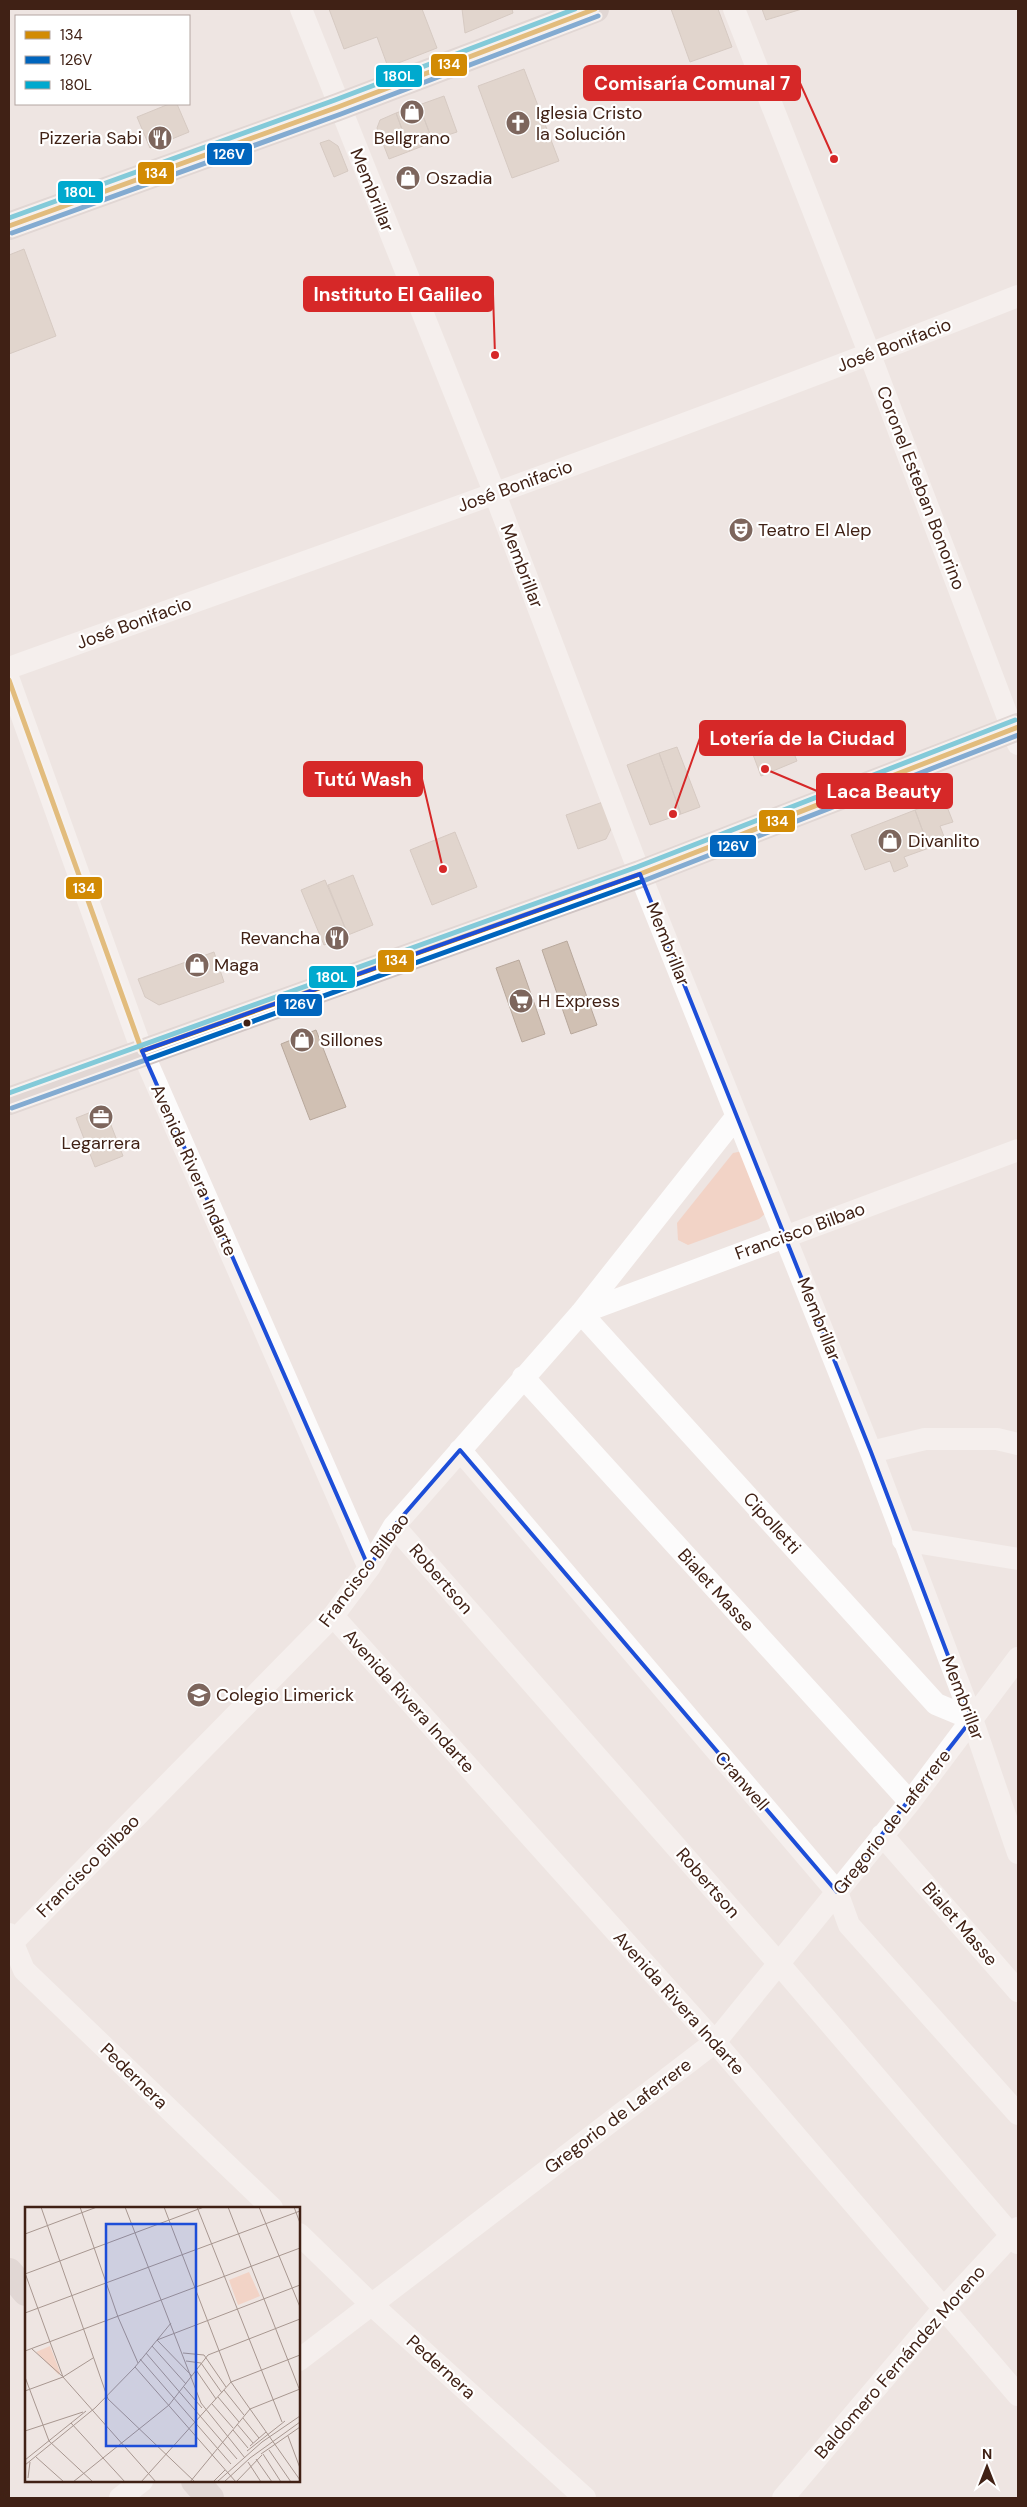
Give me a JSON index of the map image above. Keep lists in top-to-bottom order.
{
  "streets": {
    "street": [
      "Membrillar",
      "José Bonifacio",
      "Coronel Esteban Bonorino",
      "Avenida Rivera Indarte",
      "Francisco Bilbao",
      "Cipolletti",
      "Robertson",
      "Bialet Masse",
      "Cranwell",
      "Gregorio de Laferrere",
      "Pedernera",
      "Baldomero Fernández Moreno"
    ]
  },
  "crossings": [
    ["Membrillar", "José Bonifacio"],
    ["Membrillar", "Francisco Bilbao"],
    ["Membrillar", "Cipolletti"],
    ["Membrillar", "Gregorio de Laferrere"],
    ["José Bonifacio", "Coronel Esteban Bonorino"],
    ["Avenida Rivera Indarte", "Francisco Bilbao"],
    ["Avenida Rivera Indarte", "Gregorio de Laferrere"],
    ["Avenida Rivera Indarte", "Baldomero Fernández Moreno"],
    ["Francisco Bilbao", "Cipolletti"],
    ["Francisco Bilbao", "Robertson"],
    ["Francisco Bilbao", "Bialet Masse"],
    ["Francisco Bilbao", "Cranwell"],
    ["Francisco Bilbao", "Pedernera"],
    ["Cipolletti", "Gregorio de Laferrere"],
    ["Robertson", "Gregorio de Laferrere"],
    ["Robertson", "Baldomero Fernández Moreno"],
    ["Bialet Masse", "Gregorio de Laferrere"],
    ["Cranwell", "Gregorio de Laferrere"],
    ["Gregorio de Laferrere", "Pedernera"]
  ],
  "places": {
    "shop": [
      "Bellgrano",
      "Oszadia",
      "Divanlito",
      "Maga",
      "Sillones"
    ],
    "church": ["Iglesia Cristo la Solución"],
    "restaurant": ["Pizzeria Sabi", "Revancha"],
    "other": [
      "Comisaría Comunal 7",
      "Instituto El Galileo",
      "Laca Beauty",
      "Lotería de la Ciudad",
      "Tutú Wash"
    ],
    "theatre": ["Teatro El Alep"],
    "supermarket": ["H Express"],
    "office": ["Legarrera"],
    "school or university": ["Colegio Limerick"]
  },
  "lines": ["transit line 134", "transit line 180L", "transit line 126V"],
  "legend": ["134", "126V", "180L"],
  "north": "top"
}
